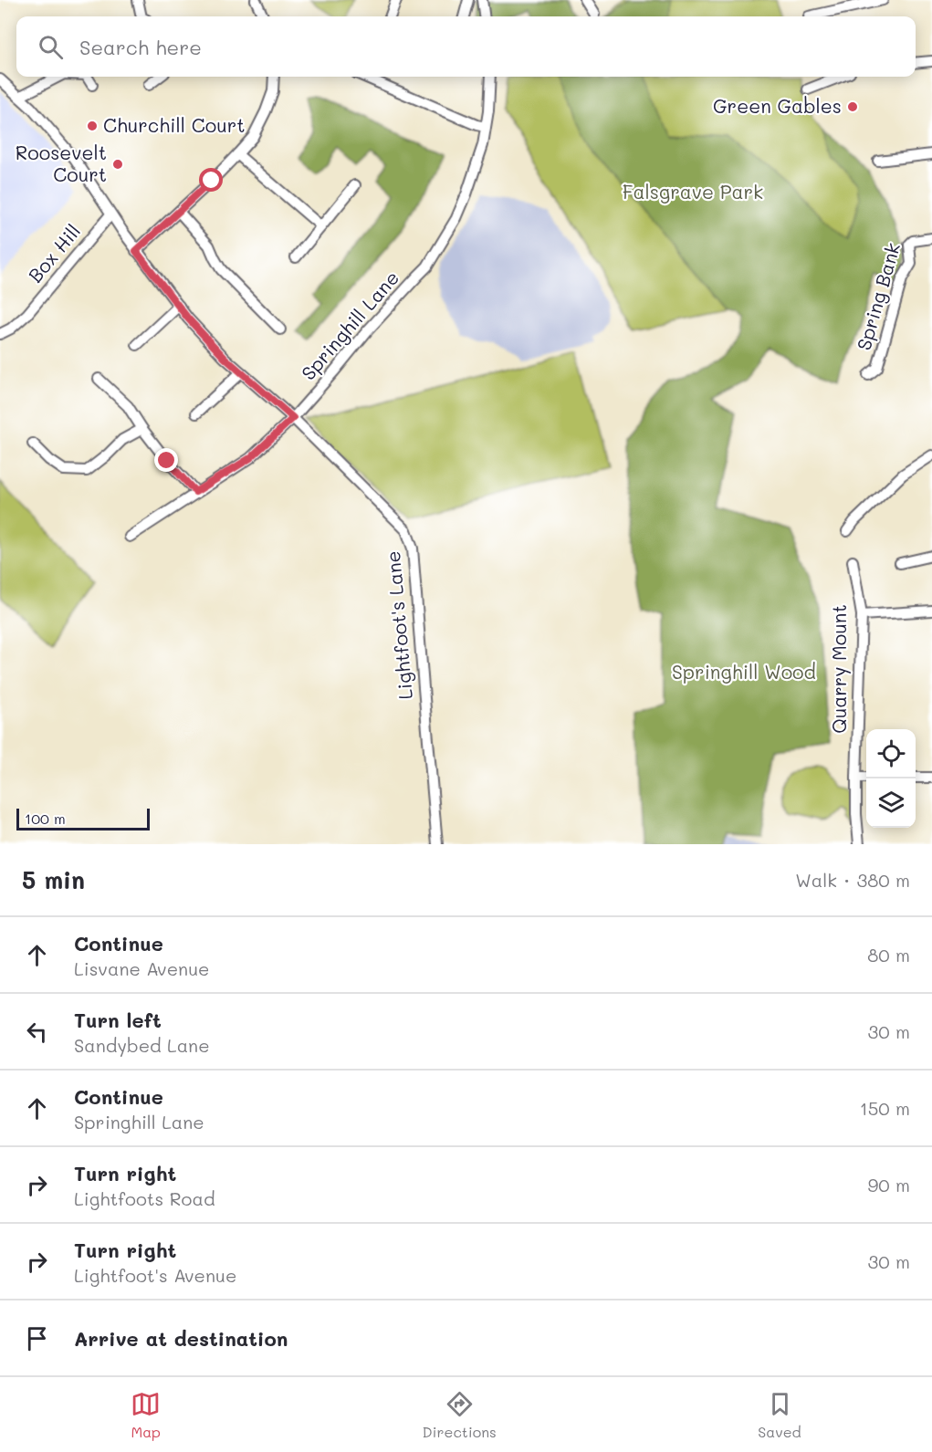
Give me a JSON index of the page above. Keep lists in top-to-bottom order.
{
  "streets": {
    "street": [
      "Box Hill",
      "Spring Bank",
      "Springhill Lane",
      "Lightfoot's Lane",
      "Quarry Mount"
    ]
  },
  "crossings": [
    ["Springhill Lane", "Lightfoot's Lane"]
  ],
  "parks": ["Falsgrave Park", "Springhill Wood"],
  "places": ["Green Gables", "Churchill Court", "Roosevelt Court"],
  "scale_bar": "100 m",
  "page": {
    "search": "Search here",
    "scale": "100 m",
    "heading": ["5 min", "Walk · 380 m"],
    "list": [
      ["Continue", "Lisvane Avenue", "80 m"],
      ["Turn left", "Sandybed Lane", "30 m"],
      ["Continue", "Springhill Lane", "150 m"],
      ["Turn right", "Lightfoots Road", "90 m"],
      ["Turn right", "Lightfoot's Avenue", "30 m"],
      "Arrive at destination"
    ],
    "nav": ["Map", "Directions", "Saved"]
  }
}
